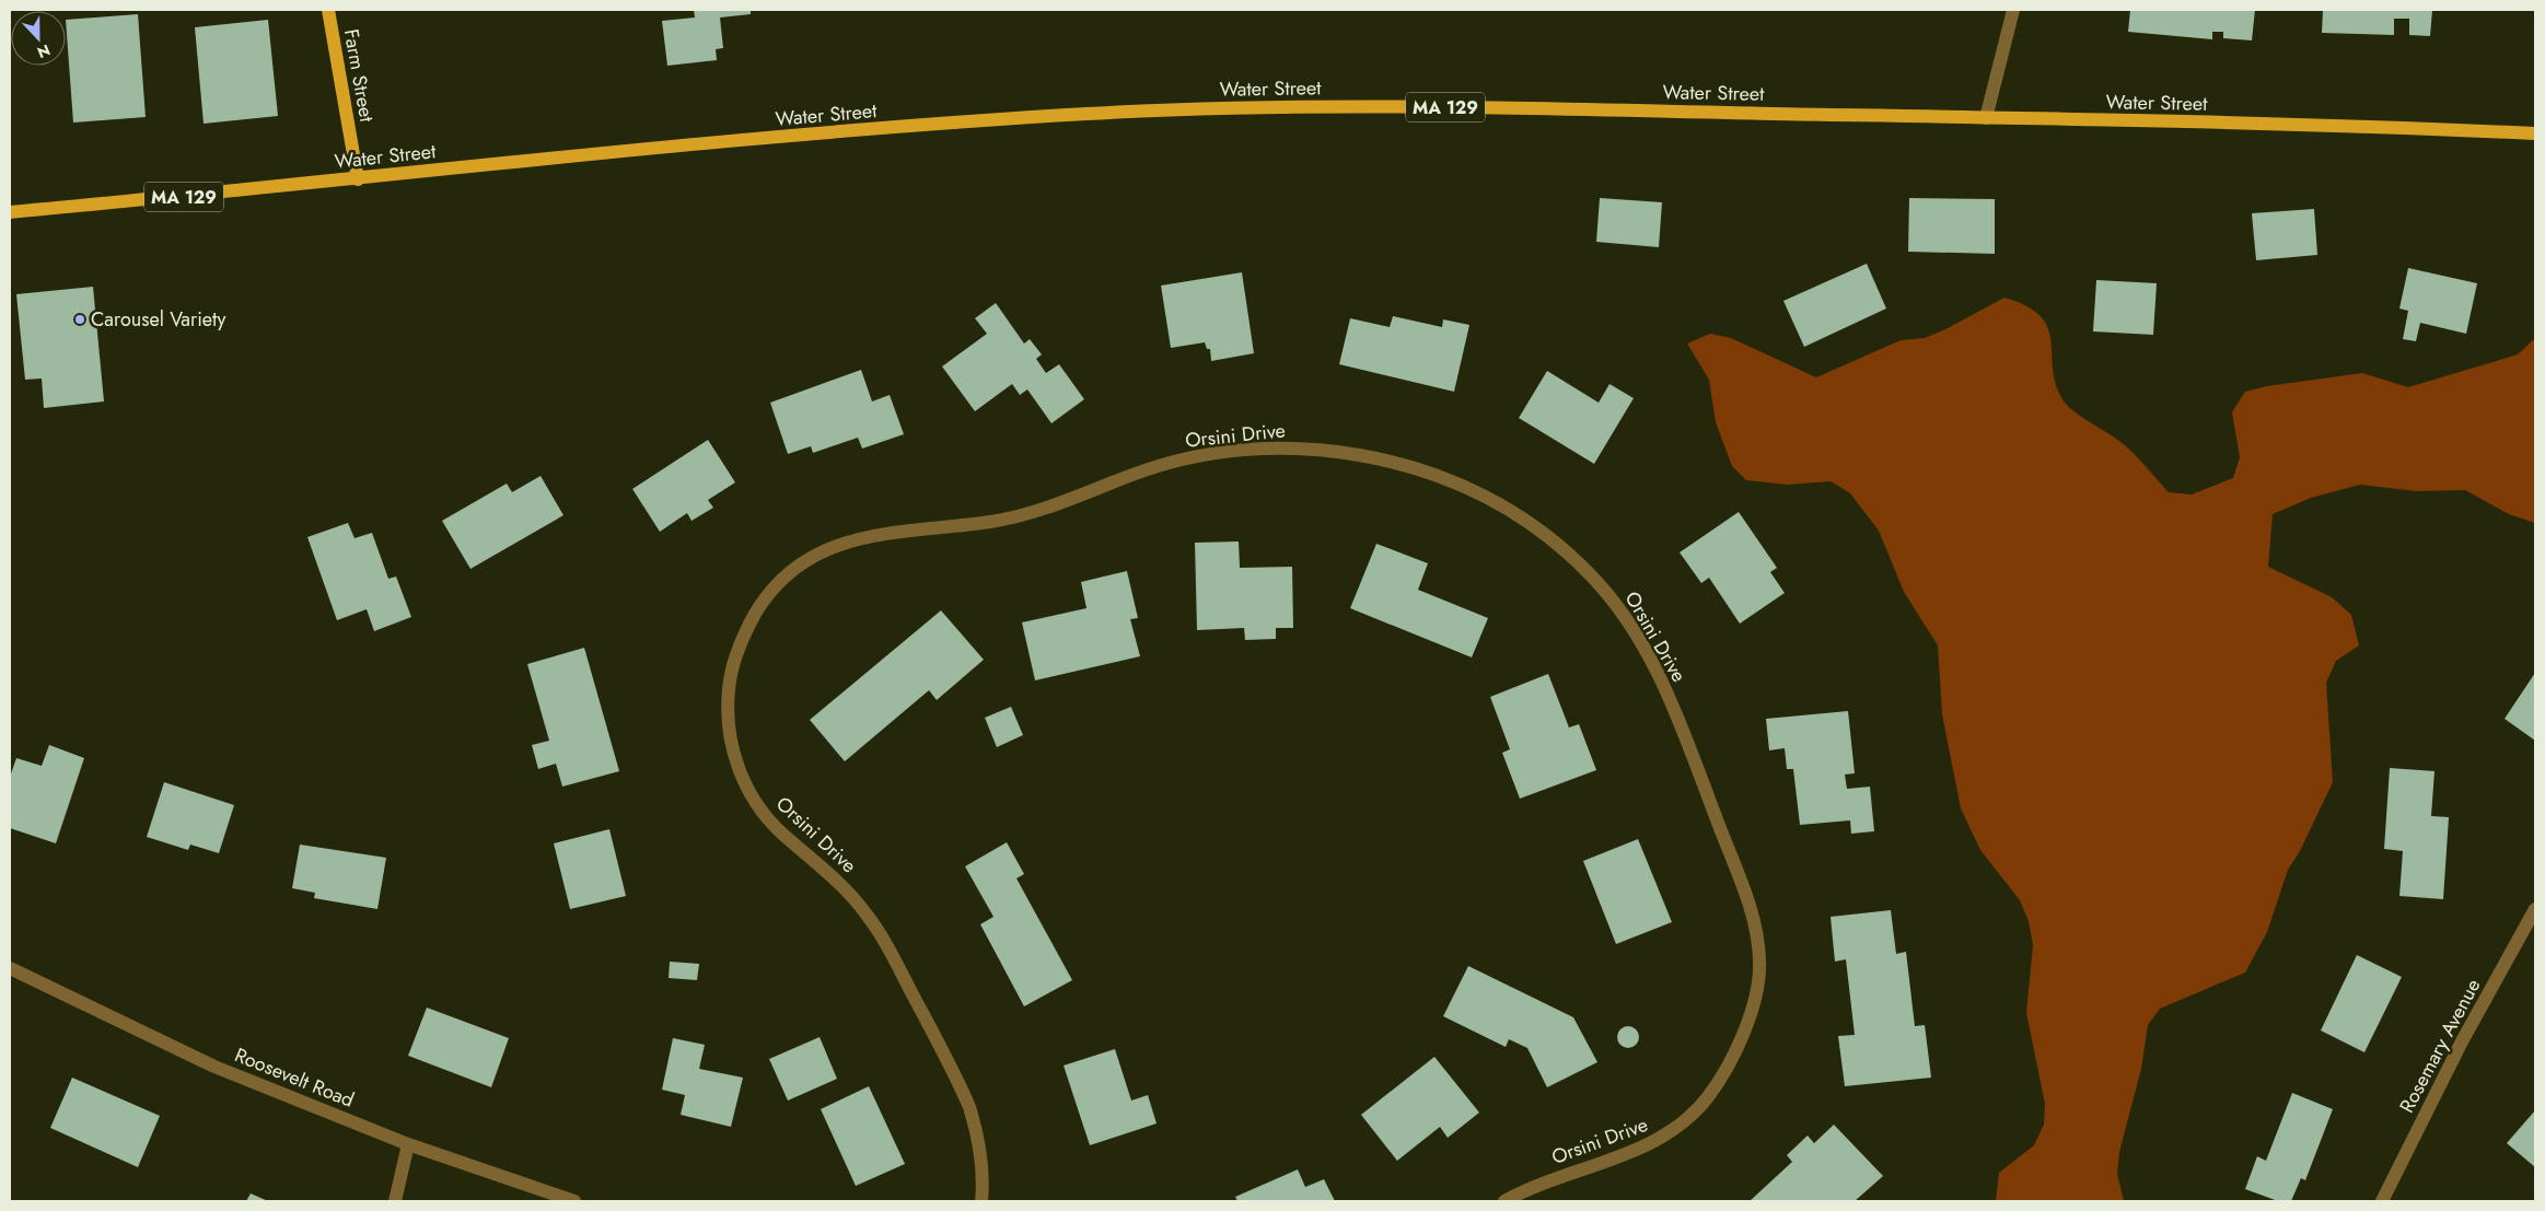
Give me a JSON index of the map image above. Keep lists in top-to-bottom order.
{
  "streets": {
    "main road": ["Farm Street", "Water Street", "MA 129"],
    "street": ["Orsini Drive", "Rosemary Avenue", "Roosevelt Road"]
  },
  "crossings": [
    ["Farm Street", "Water Street"]
  ],
  "places": ["Carousel Variety"],
  "north": "bottom"
}
